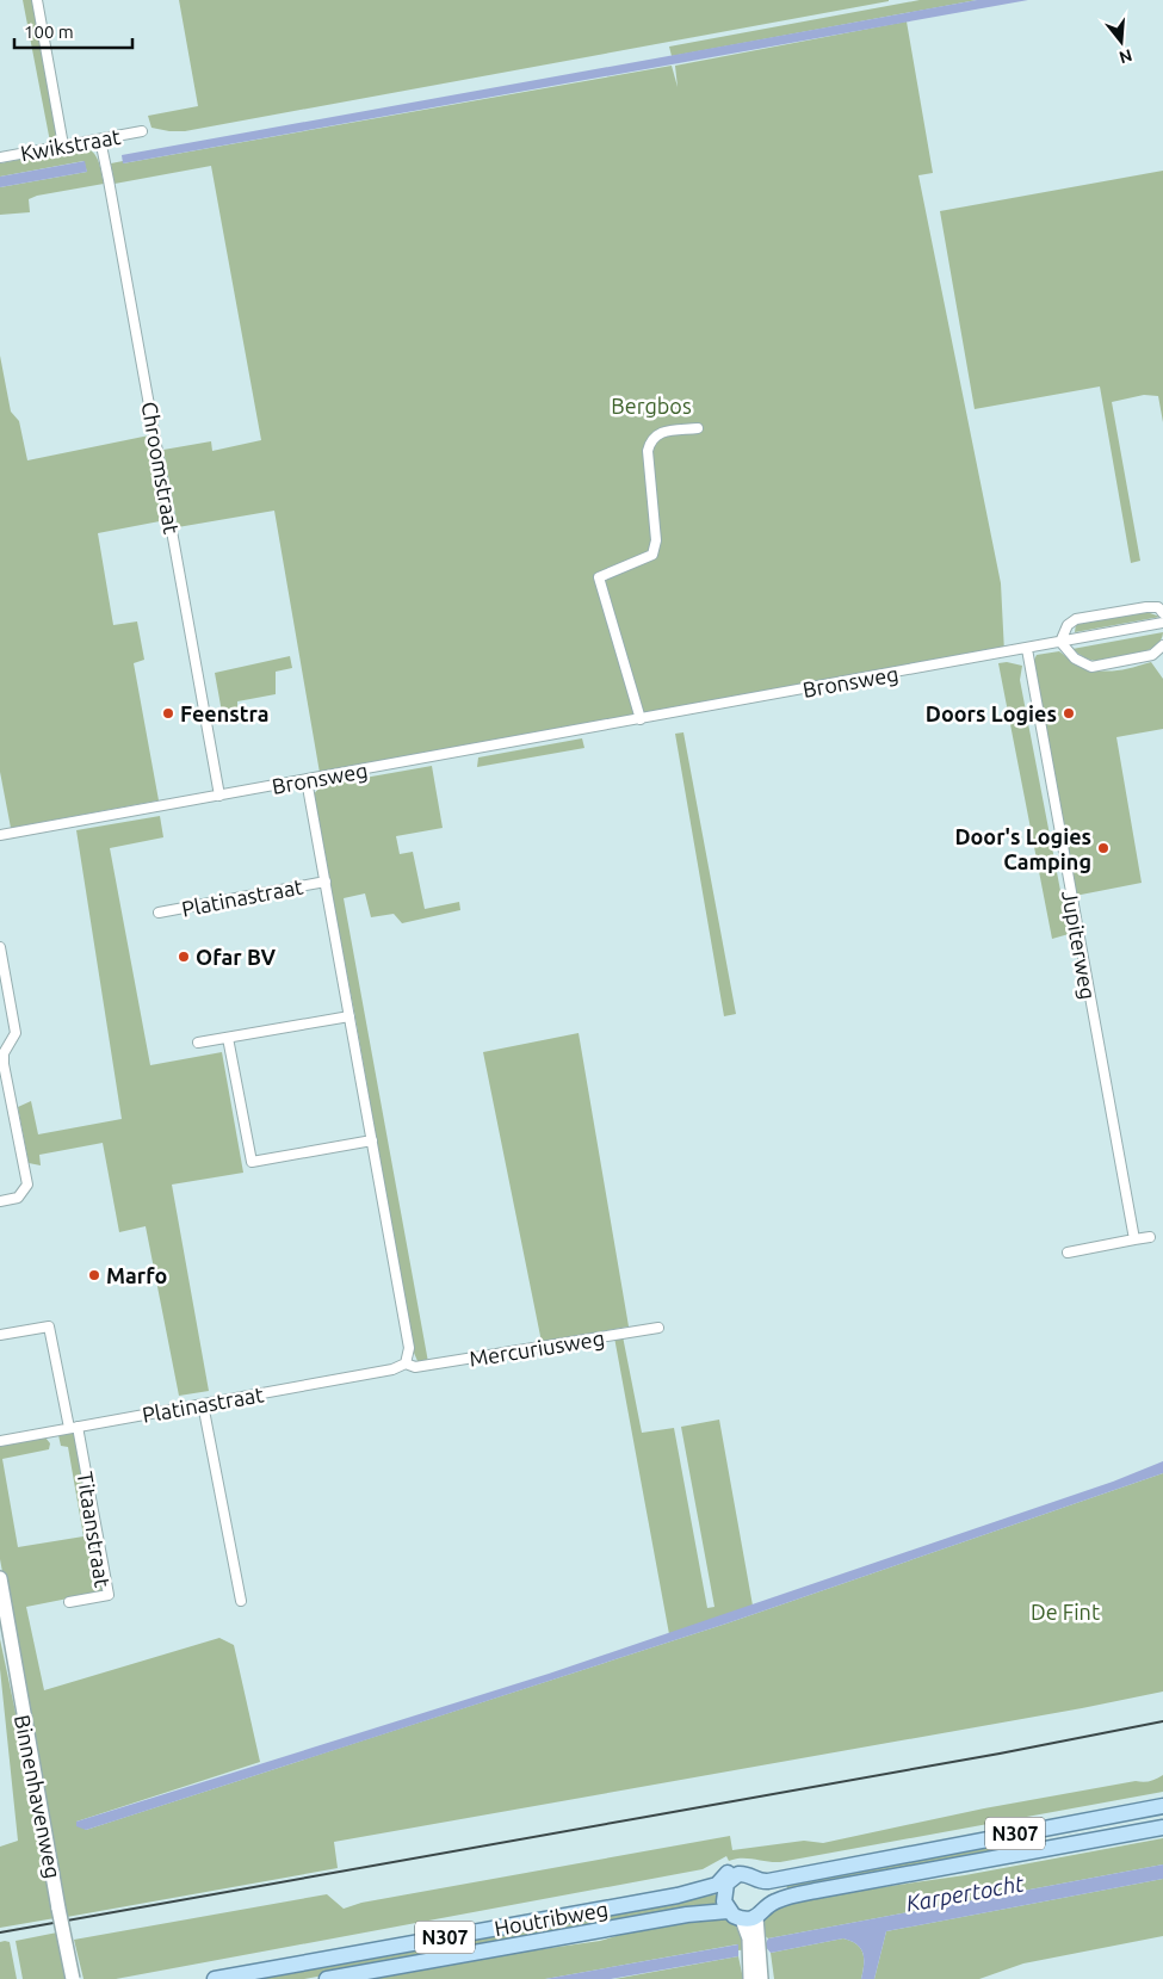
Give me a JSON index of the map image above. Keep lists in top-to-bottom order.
{
  "streets": {
    "main road": ["Binnenhavenweg", "N307", "Houtribweg"],
    "street": [
      "Kwikstraat",
      "Chroomstraat",
      "Bronsweg",
      "Platinastraat",
      "Jupiterweg",
      "Mercuriusweg",
      "Titaanstraat"
    ]
  },
  "crossings": [
    ["Kwikstraat", "Chroomstraat"],
    ["Chroomstraat", "Bronsweg"],
    ["Bronsweg", "Platinastraat"],
    ["Bronsweg", "Jupiterweg"],
    ["Platinastraat", "Mercuriusweg"],
    ["Platinastraat", "Titaanstraat"],
    ["N307", "Houtribweg"]
  ],
  "water": ["Karpertocht"],
  "parks": ["Bergbos", "De Fint"],
  "places": [
    "Feenstra",
    "Doors Logies",
    "Door's Logies Camping",
    "Ofar BV",
    "Marfo"
  ],
  "scale_bar": "100 m",
  "north": "bottom"
}
